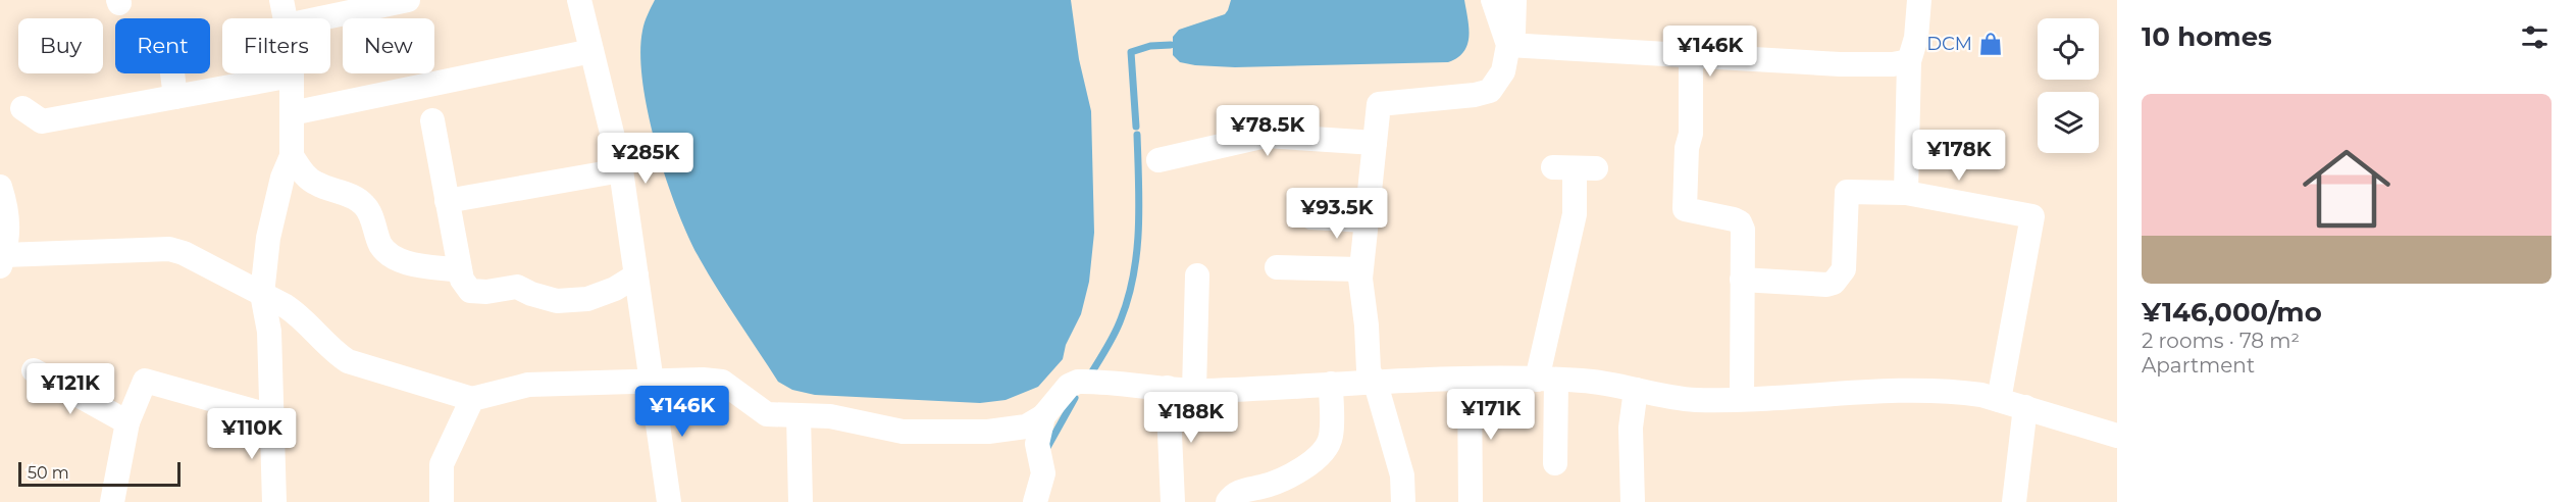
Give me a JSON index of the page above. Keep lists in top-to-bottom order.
{
  "places": {
    "shop": ["DCM"]
  },
  "scale_bar": "50 m",
  "page": {
    "heading": "10 homes",
    "chip": [
      "Buy",
      "Rent",
      "Filters",
      "New"
    ],
    "price": [
      "¥146K",
      "¥78.5K",
      "¥178K",
      "¥285K",
      "¥93.5K",
      "¥121K",
      "¥146K",
      "¥171K",
      "¥188K",
      "¥110K"
    ],
    "list": [
      {
        "name": "¥146,000/mo",
        "note": "2 rooms · 78 m² · Apartment"
      }
    ],
    "scale": "50 m"
  }
}
